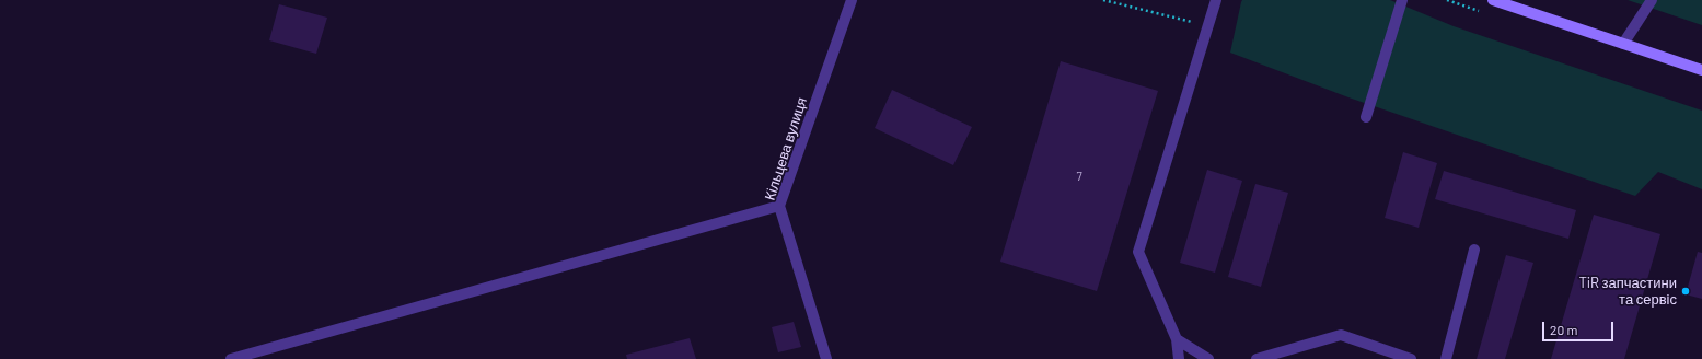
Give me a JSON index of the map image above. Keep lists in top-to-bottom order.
{
  "streets": {
    "street": ["Кільцева вулиця"]
  },
  "places": ["TiR запчастини та сервіс"],
  "house_numbers": ["7"],
  "scale_bar": "20 m"
}
